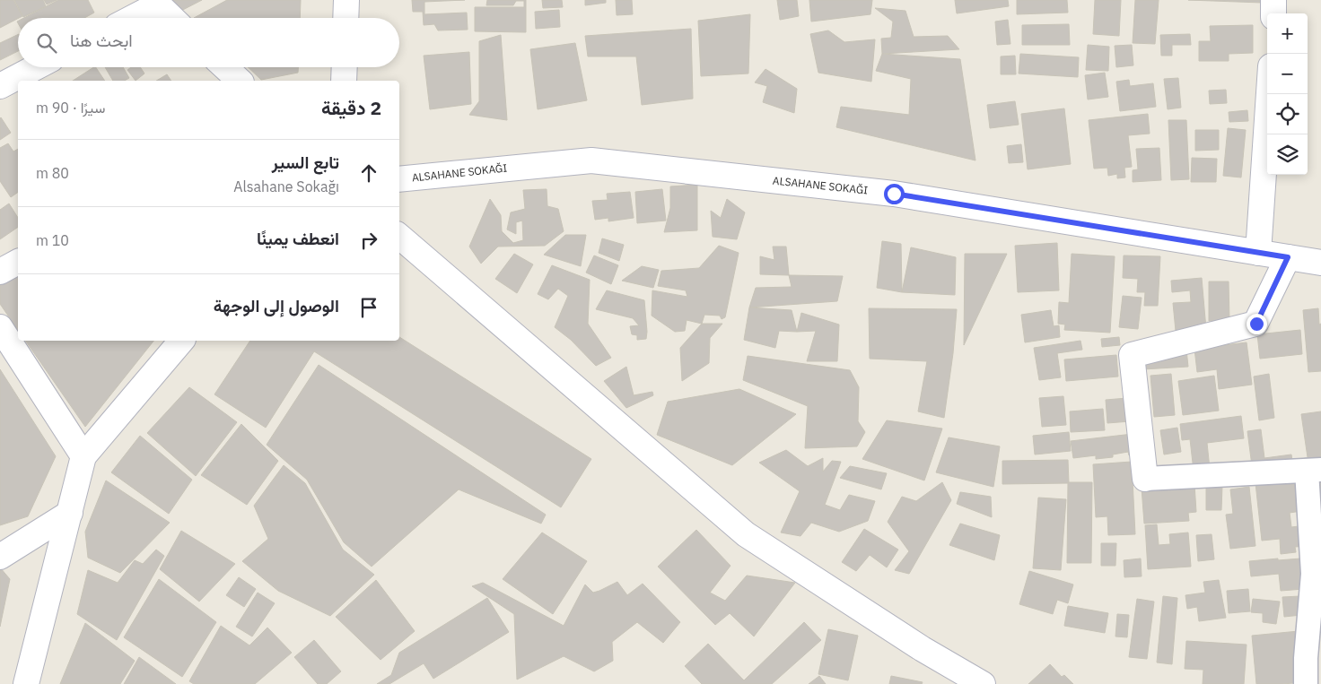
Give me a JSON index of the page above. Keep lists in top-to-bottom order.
{
  "page": {
    "map_buttons": ["+", "−"],
    "search": "ابحث هنا",
    "heading": ["2 دقيقة", "سيرًا · 90 m"],
    "list": [
      ["تابع السير", "Alsahane Sokağı", "80 m"],
      ["انعطف يمينًا", "10 m"],
      "الوصول إلى الوجهة"
    ]
  }
}
